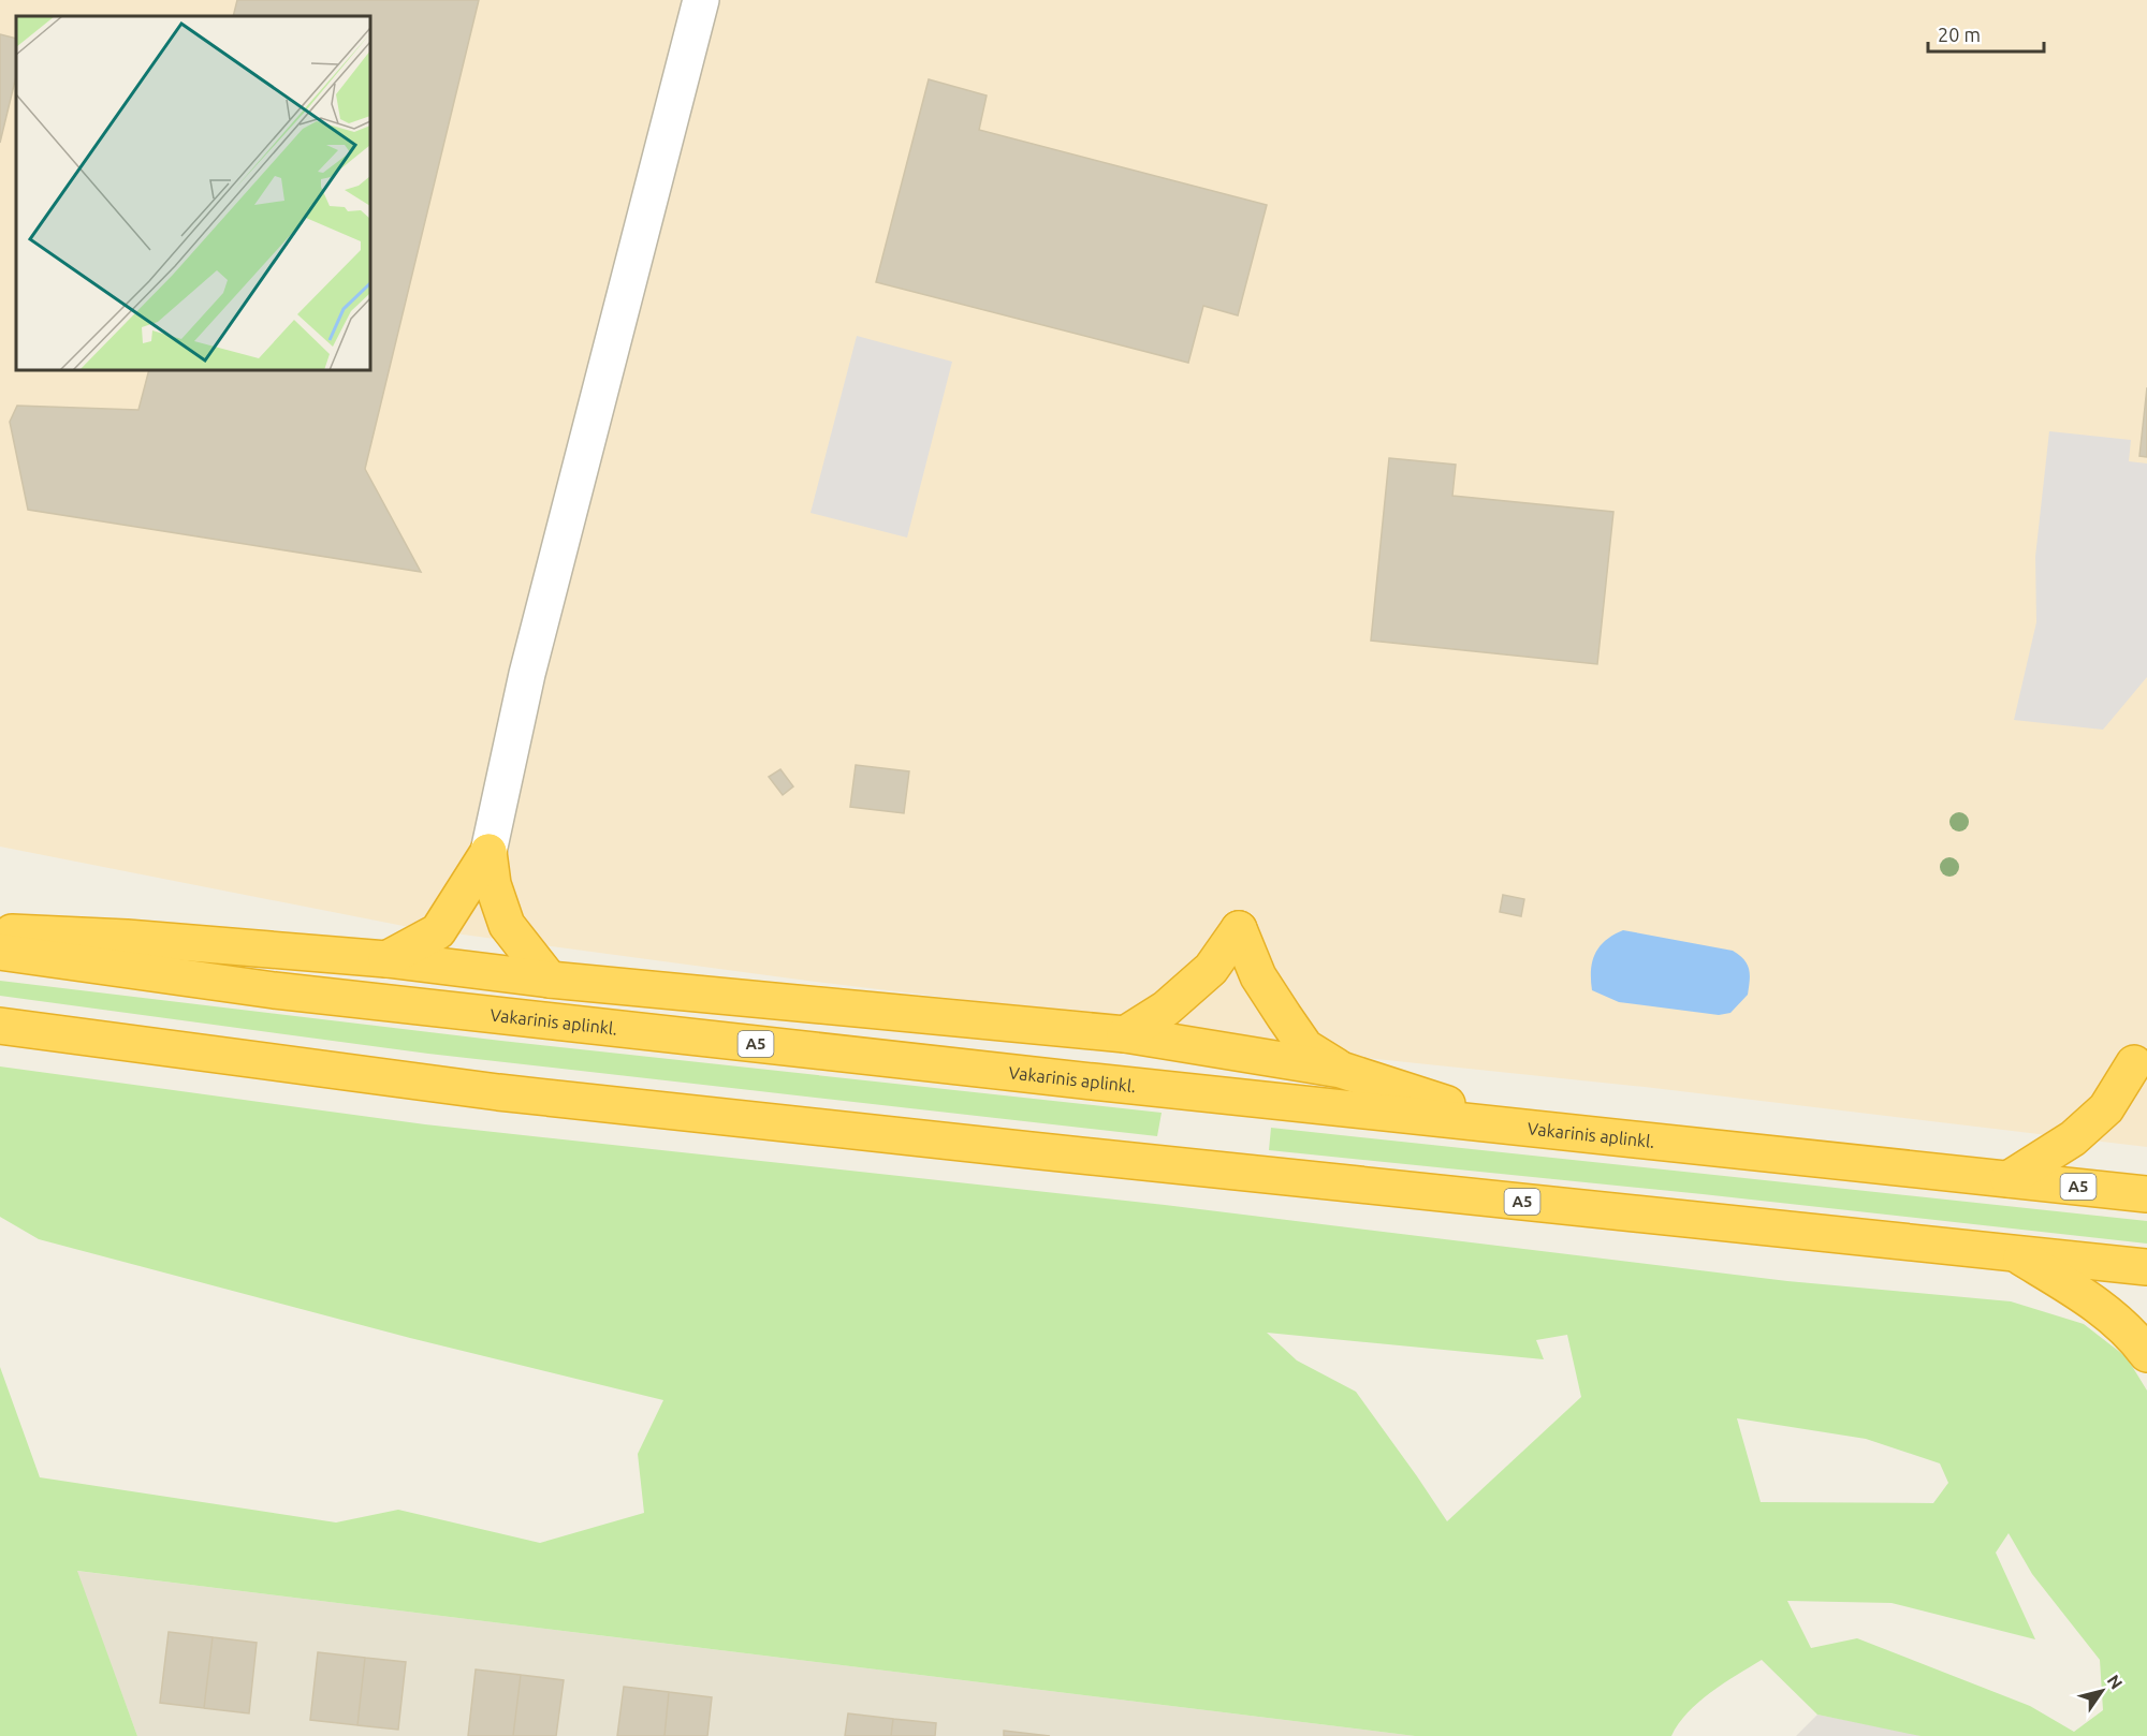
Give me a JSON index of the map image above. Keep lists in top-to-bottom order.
{
  "streets": {
    "highway": ["Vakarinis aplinkl.", "A5"]
  },
  "scale_bar": "20 m",
  "north": "top right"
}
